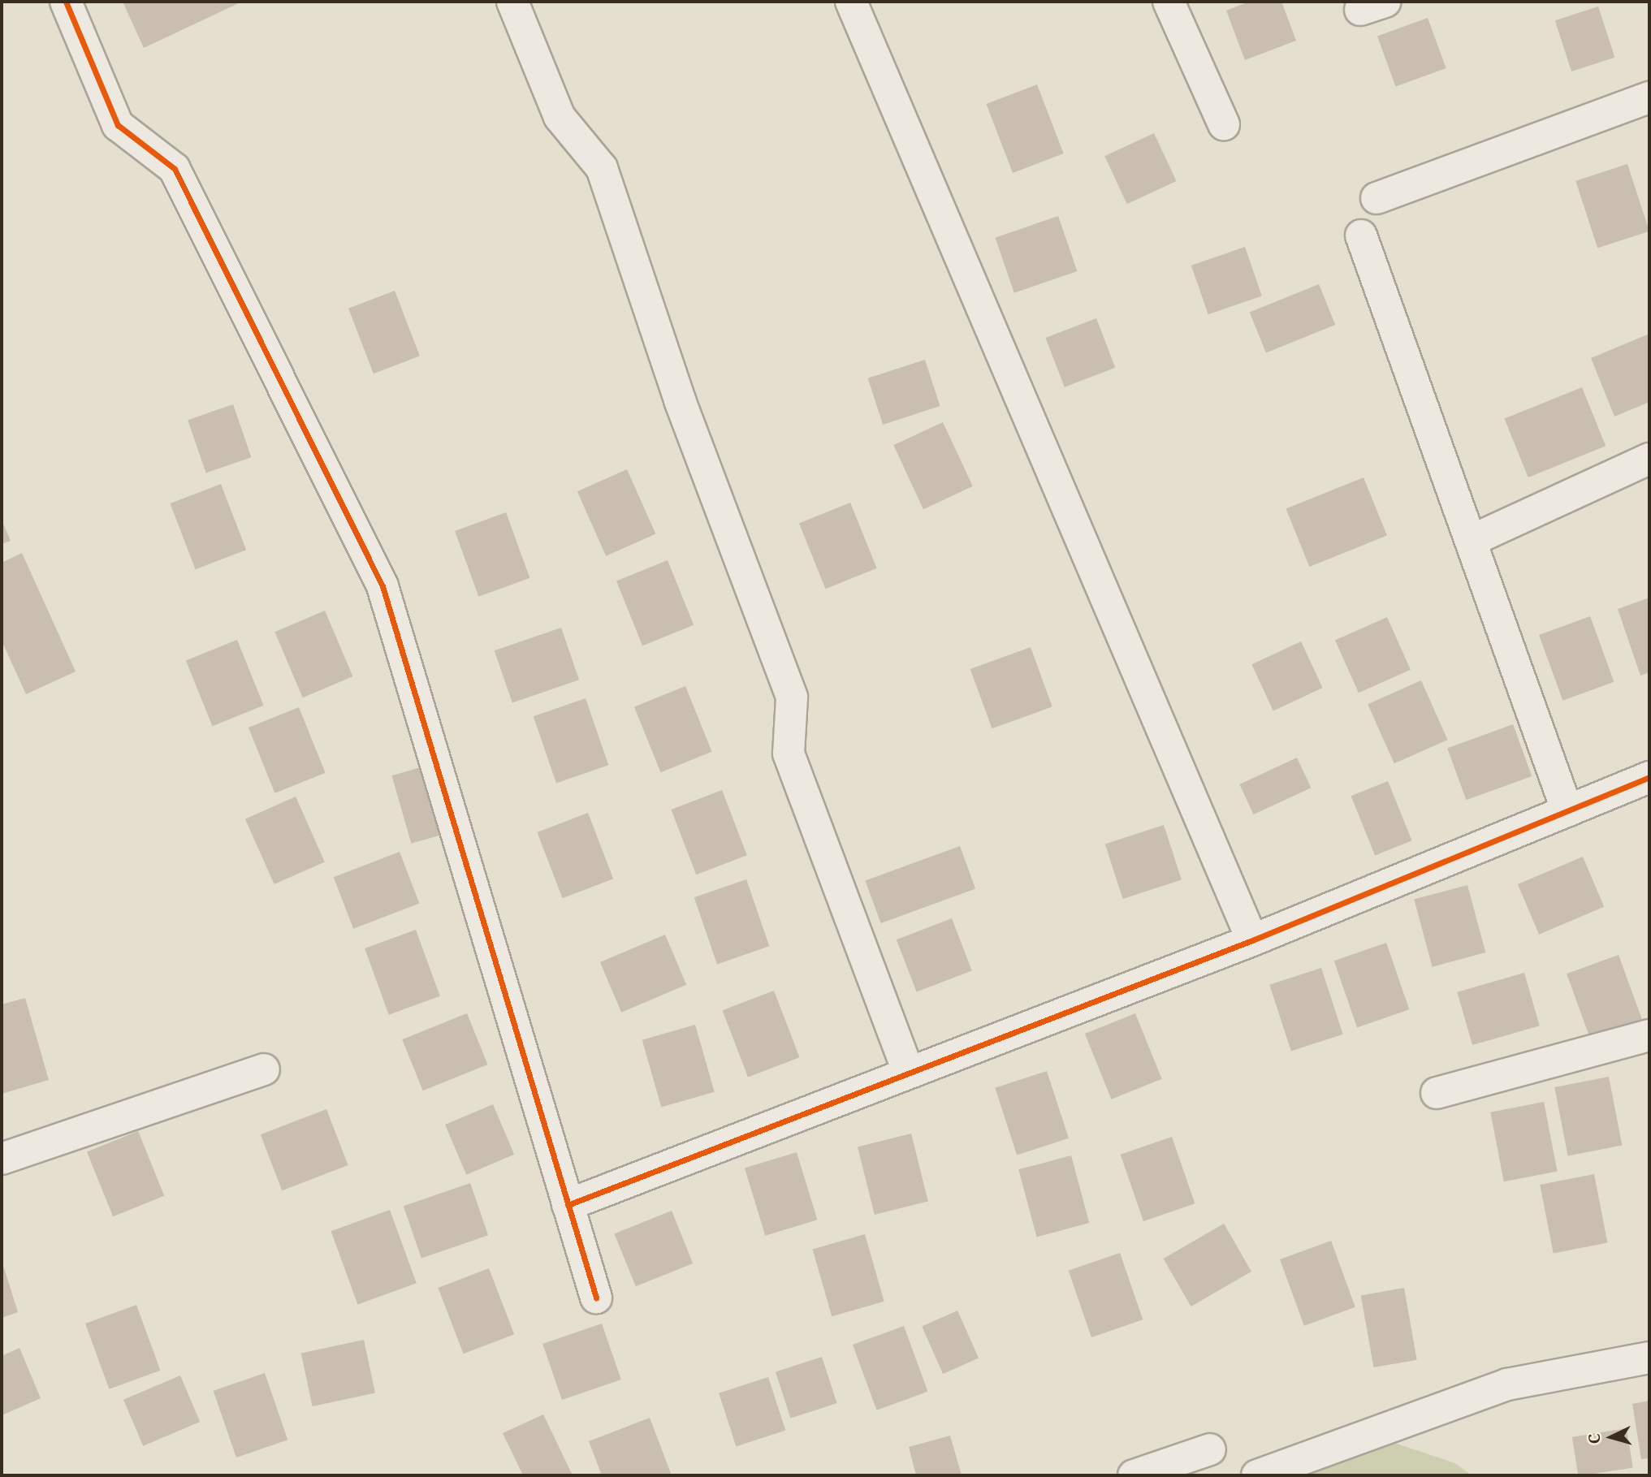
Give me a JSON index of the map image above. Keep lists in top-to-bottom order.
{
  "north": "left"
}
